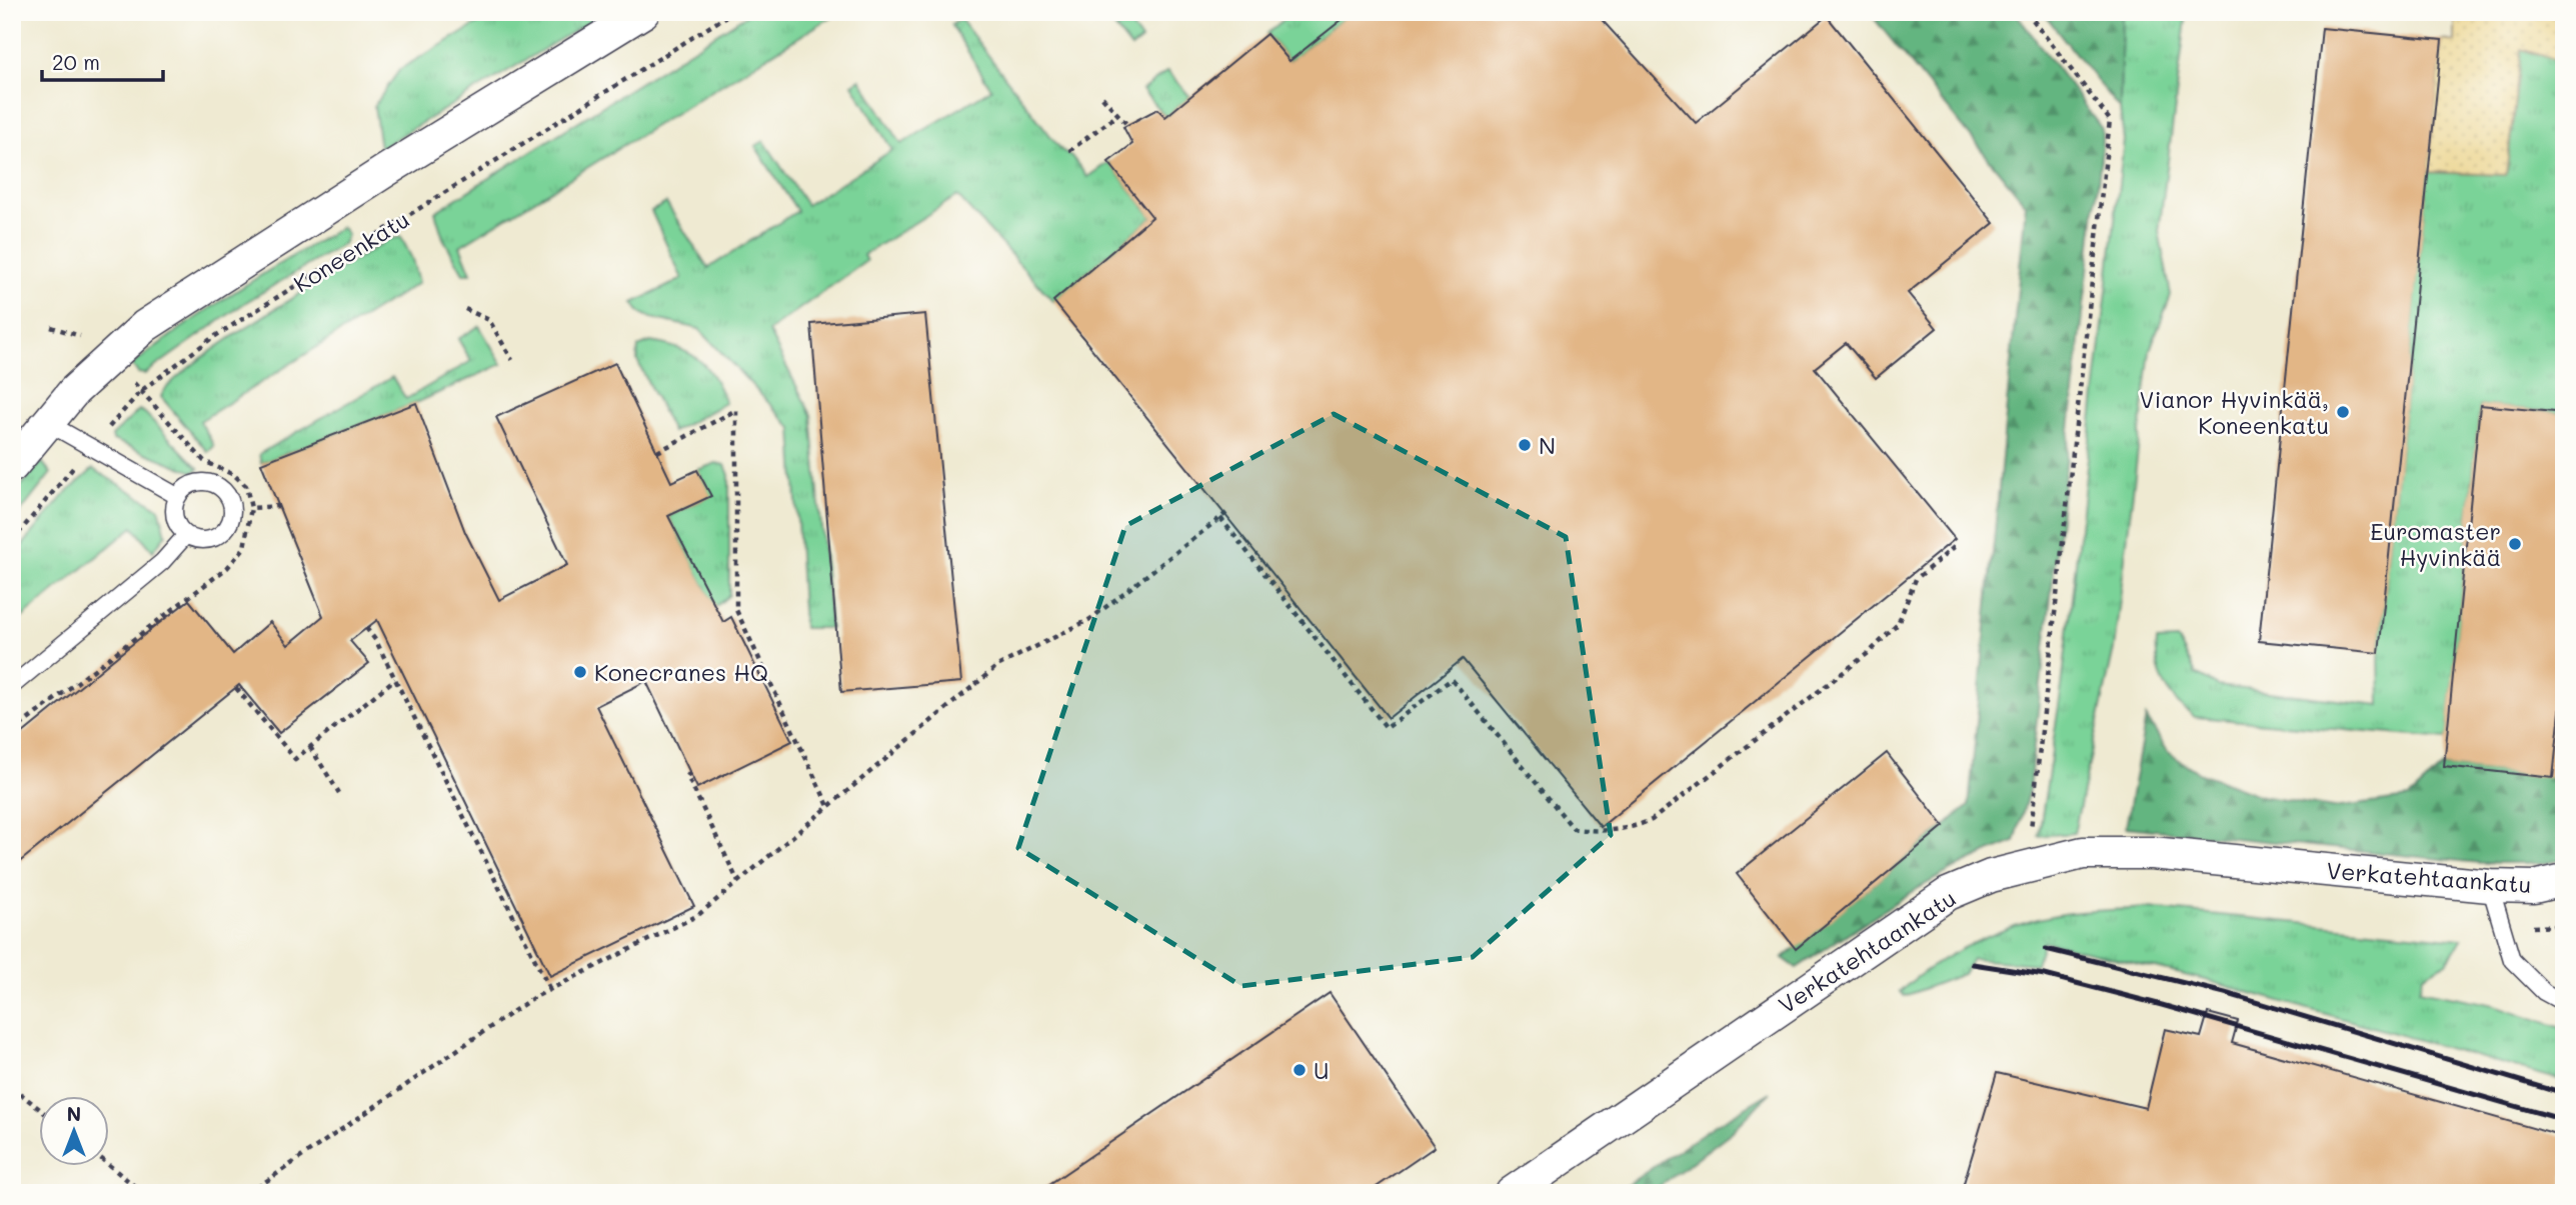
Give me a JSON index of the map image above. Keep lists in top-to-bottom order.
{
  "streets": {
    "street": ["Verkatehtaankatu"],
    "path": ["Koneenkatu"]
  },
  "places": [
    "Vianor Hyvinkää, Koneenkatu",
    "N",
    "Euromaster Hyvinkää",
    "Konecranes HQ",
    "U"
  ],
  "scale_bar": "20 m",
  "north": "top"
}
